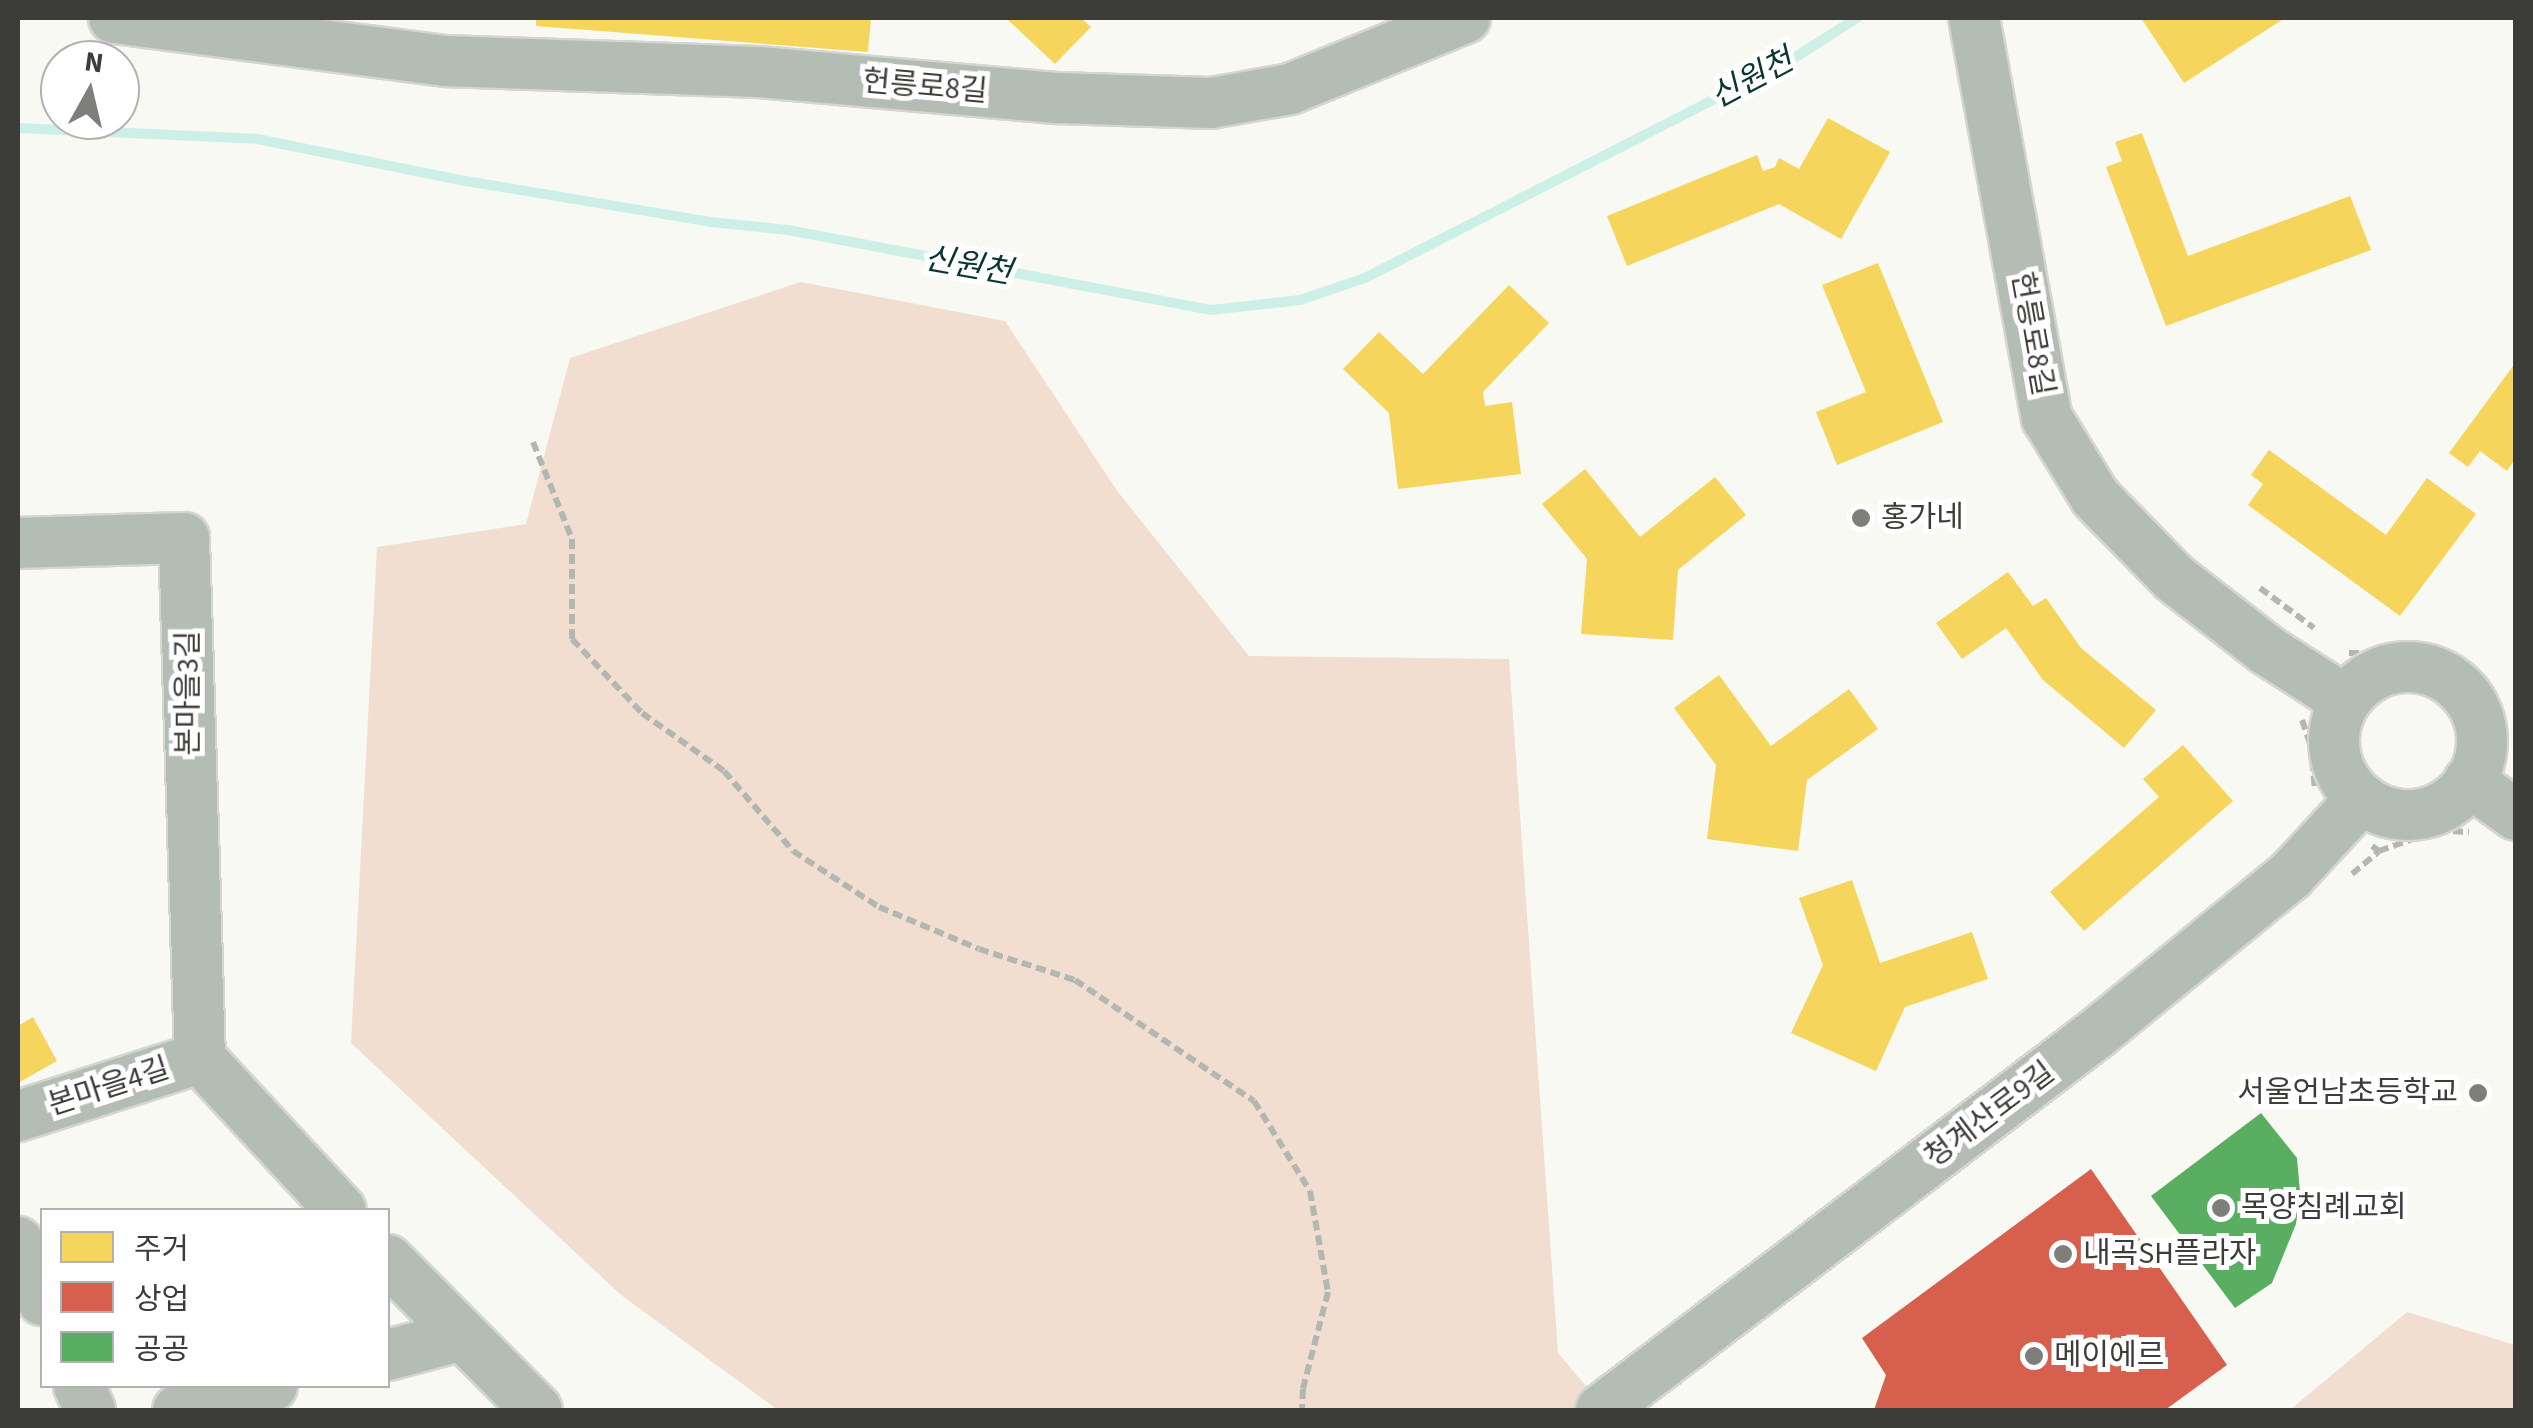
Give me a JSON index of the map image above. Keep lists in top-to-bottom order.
{
  "streets": {
    "street": [
      "헌릉로8길",
      "본마을3길",
      "본마을4길",
      "청계산로9길"
    ]
  },
  "crossings": [
    ["헌릉로8길", "청계산로9길"],
    ["본마을3길", "본마을4길"]
  ],
  "water": ["신원천"],
  "places": [
    "홍가네",
    "서울언남초등학교",
    "목양침례교회",
    "내곡SH플라자",
    "메이에르"
  ],
  "legend": ["주거", "상업", "공공"],
  "north": "top"
}
